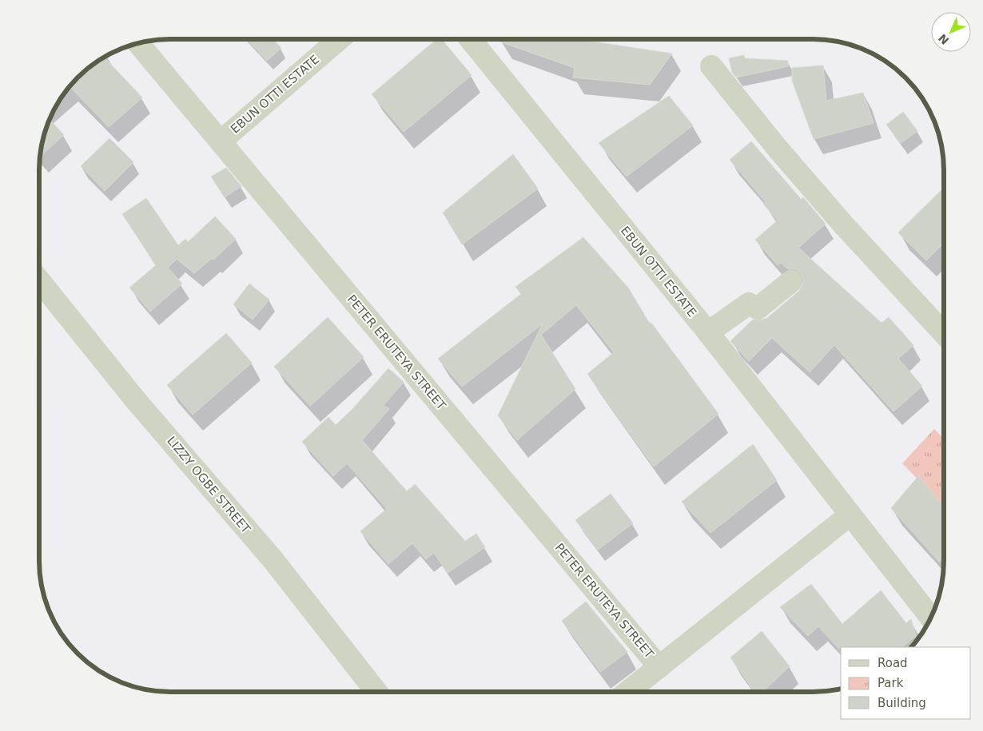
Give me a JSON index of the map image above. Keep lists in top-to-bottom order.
{
  "streets": {
    "street": ["EBUN OTTI ESTATE", "PETER ERUTEYA STREET", "LIZZY OGBE STREET"]
  },
  "crossings": [
    ["EBUN OTTI ESTATE", "PETER ERUTEYA STREET"]
  ],
  "legend": ["Road", "Park", "Building"],
  "north": "bottom left"
}
